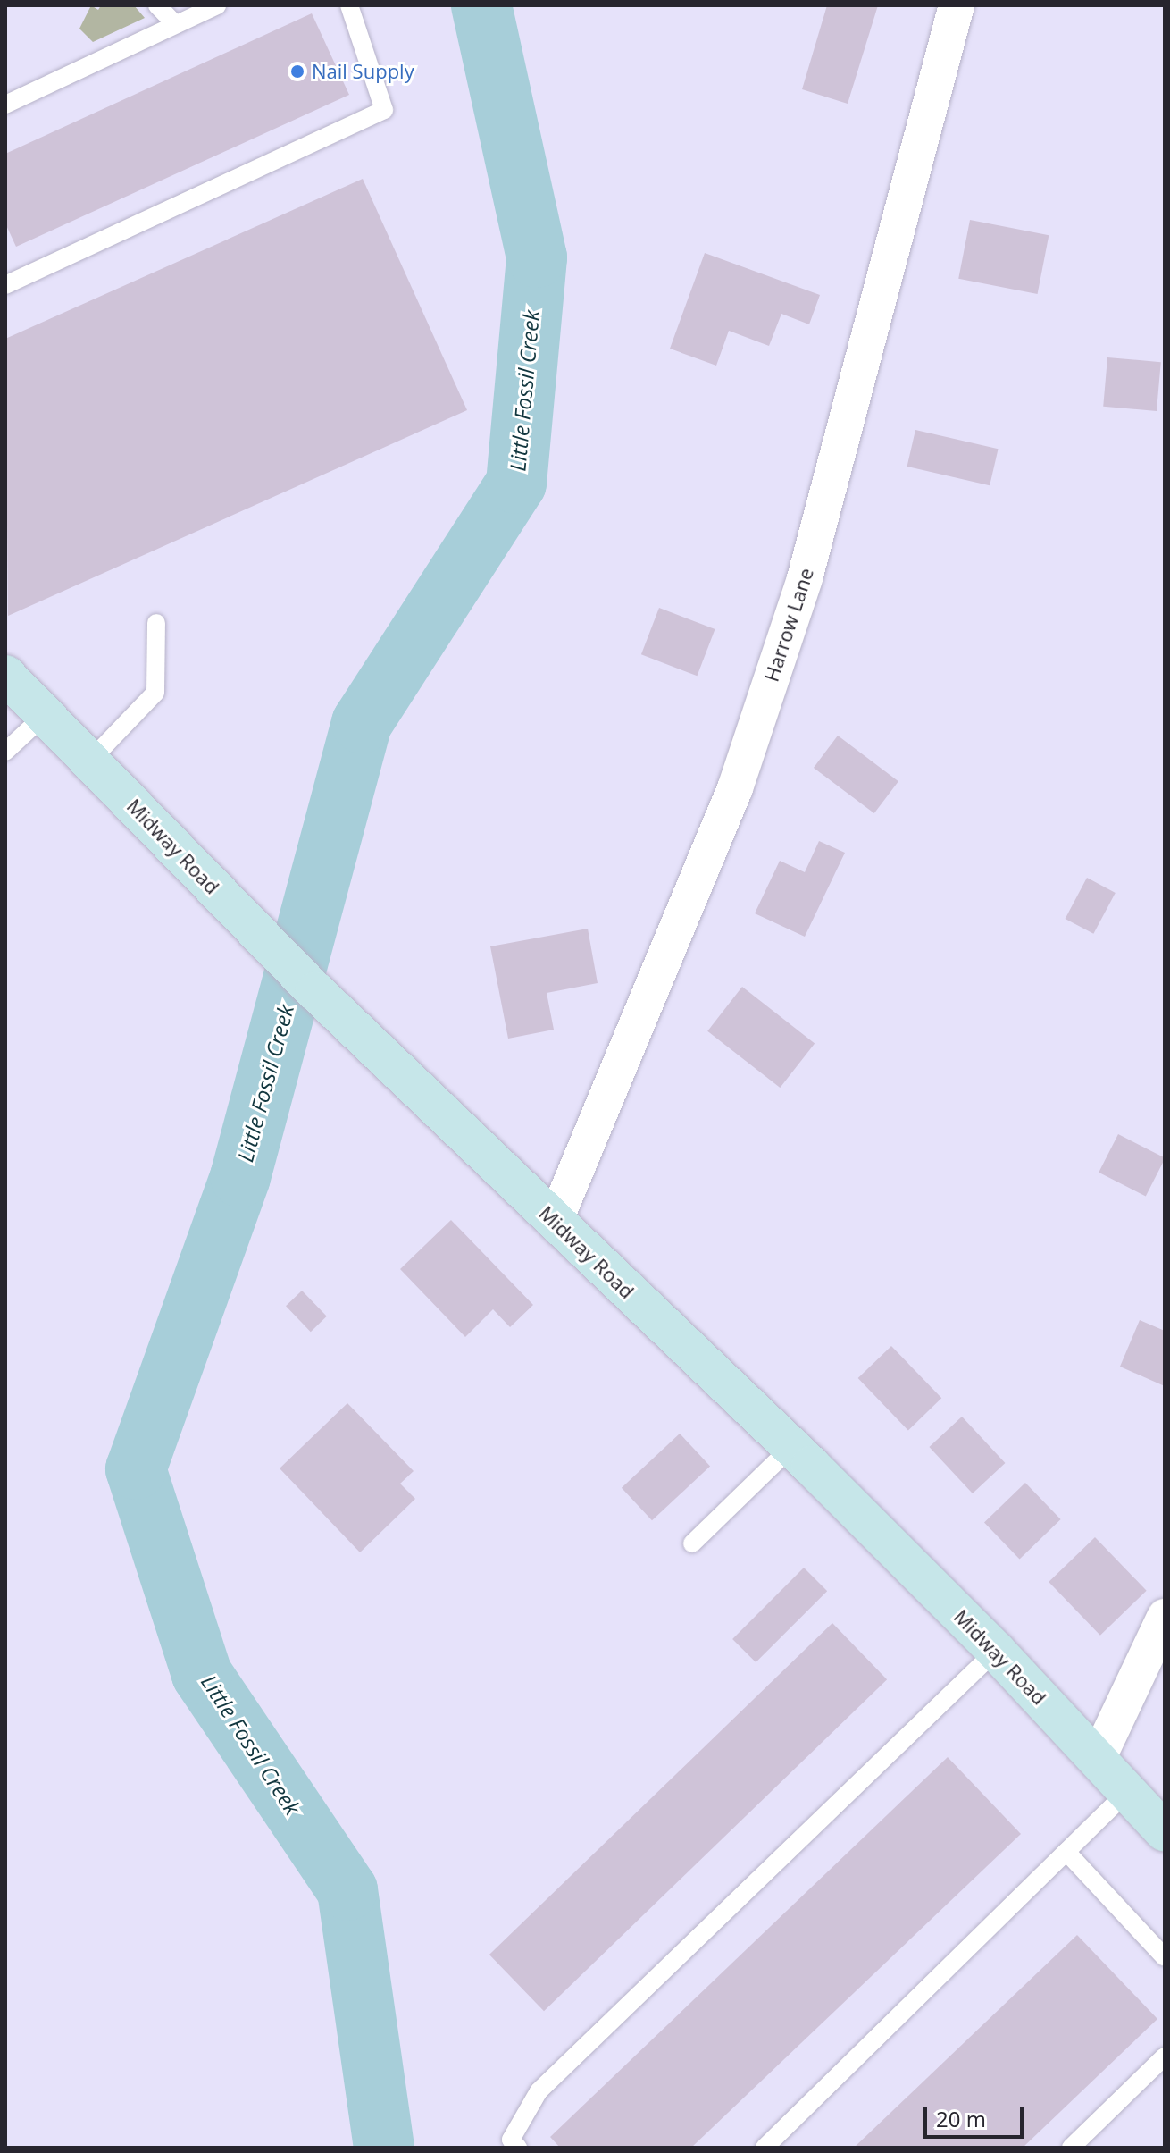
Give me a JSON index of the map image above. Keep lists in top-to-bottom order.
{
  "streets": {
    "main road": ["Midway Road"],
    "street": ["Harrow Lane"]
  },
  "crossings": [
    ["Harrow Lane", "Midway Road"]
  ],
  "water": ["Little Fossil Creek"],
  "places": ["Nail Supply"],
  "scale_bar": "20 m"
}
